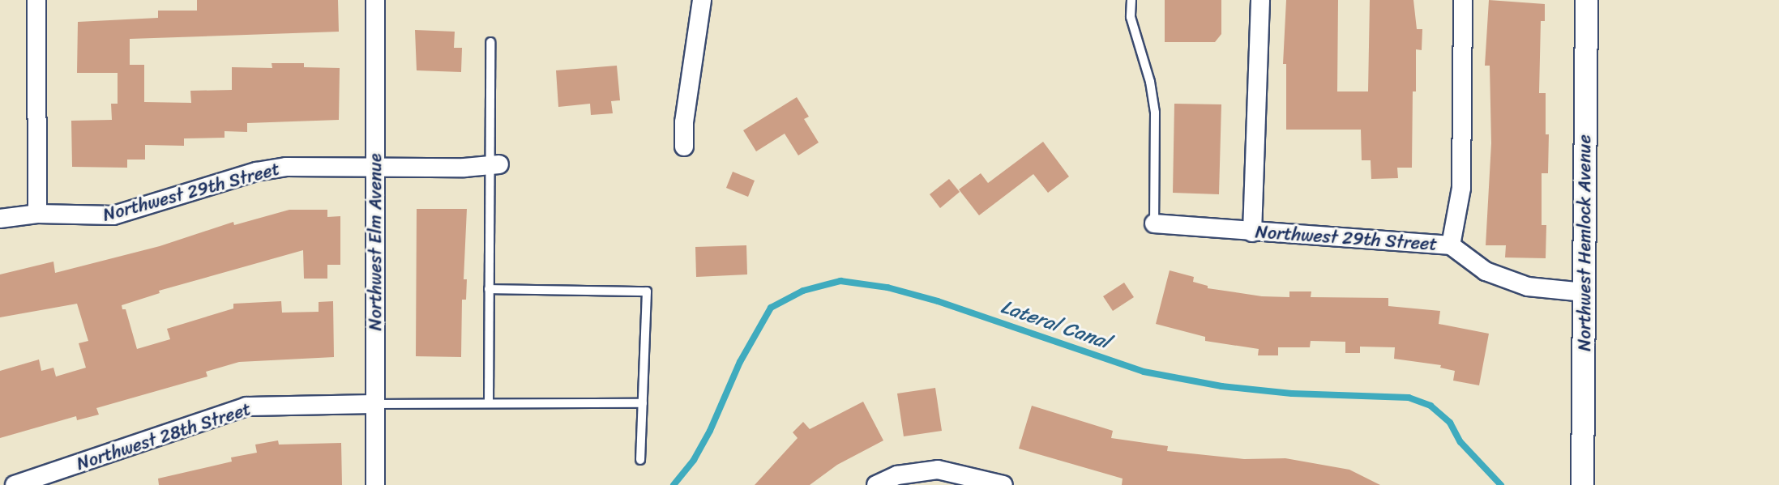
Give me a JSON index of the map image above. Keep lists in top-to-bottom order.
{
  "streets": {
    "street": [
      "Northwest 29th Street",
      "Northwest Elm Avenue",
      "Northwest Hemlock Avenue",
      "Northwest 28th Street"
    ]
  },
  "crossings": [
    ["Northwest 29th Street", "Northwest Elm Avenue"],
    ["Northwest 29th Street", "Northwest Hemlock Avenue"],
    ["Northwest Elm Avenue", "Northwest 28th Street"]
  ],
  "water": ["Lateral Canal"]
}
